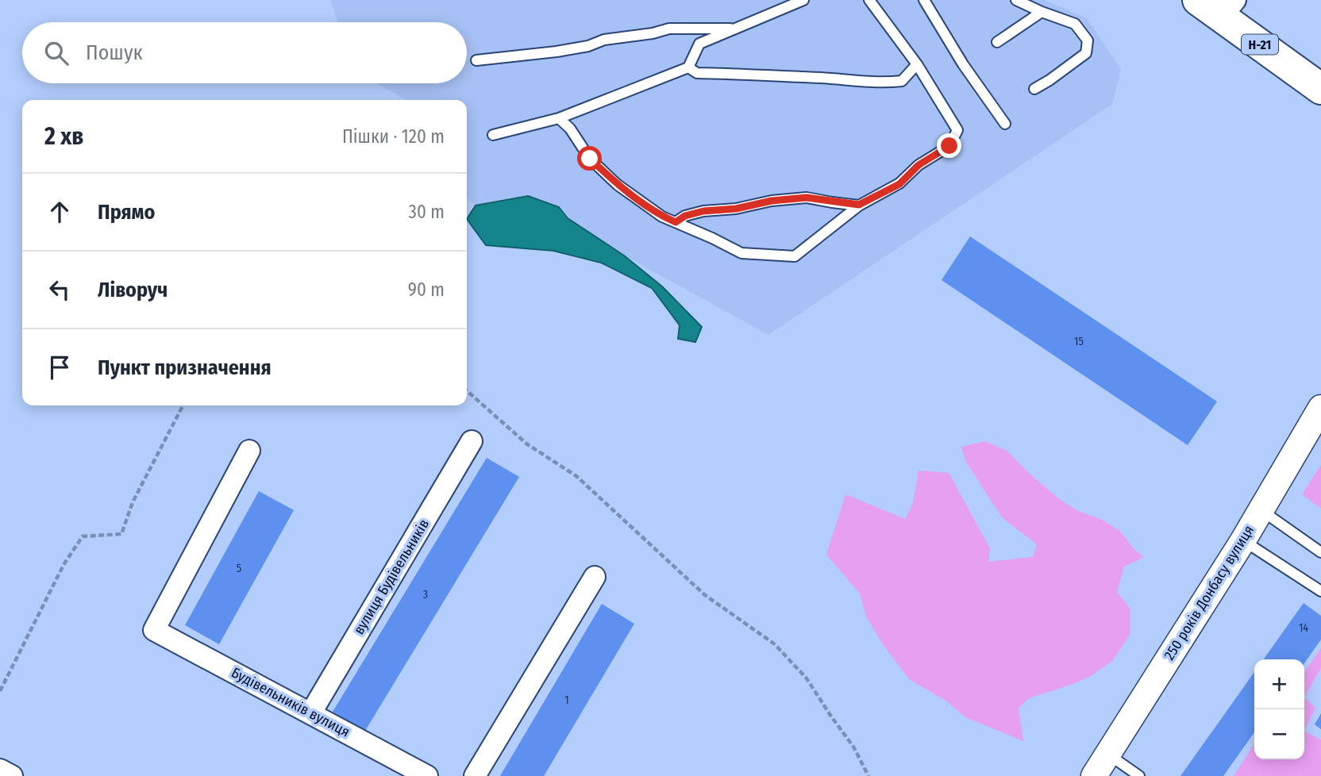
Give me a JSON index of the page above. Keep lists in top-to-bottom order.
{
  "streets": {
    "main road": ["Н-21"],
    "street": ["вулиця Будівельників", "250 років Донбасу вулиця", "Будівельників вулиця"]
  },
  "crossings": [
    ["вулиця Будівельників", "Будівельників вулиця"]
  ],
  "house_numbers": [
    "15",
    "5",
    "3",
    "14",
    "1"
  ],
  "page": {
    "search": "Пошук",
    "heading": ["2 хв", "Пішки · 120 m"],
    "list": [
      ["Прямо", "30 m"],
      ["Ліворуч", "90 m"],
      "Пункт призначення"
    ],
    "map_buttons": ["+", "−"]
  }
}
